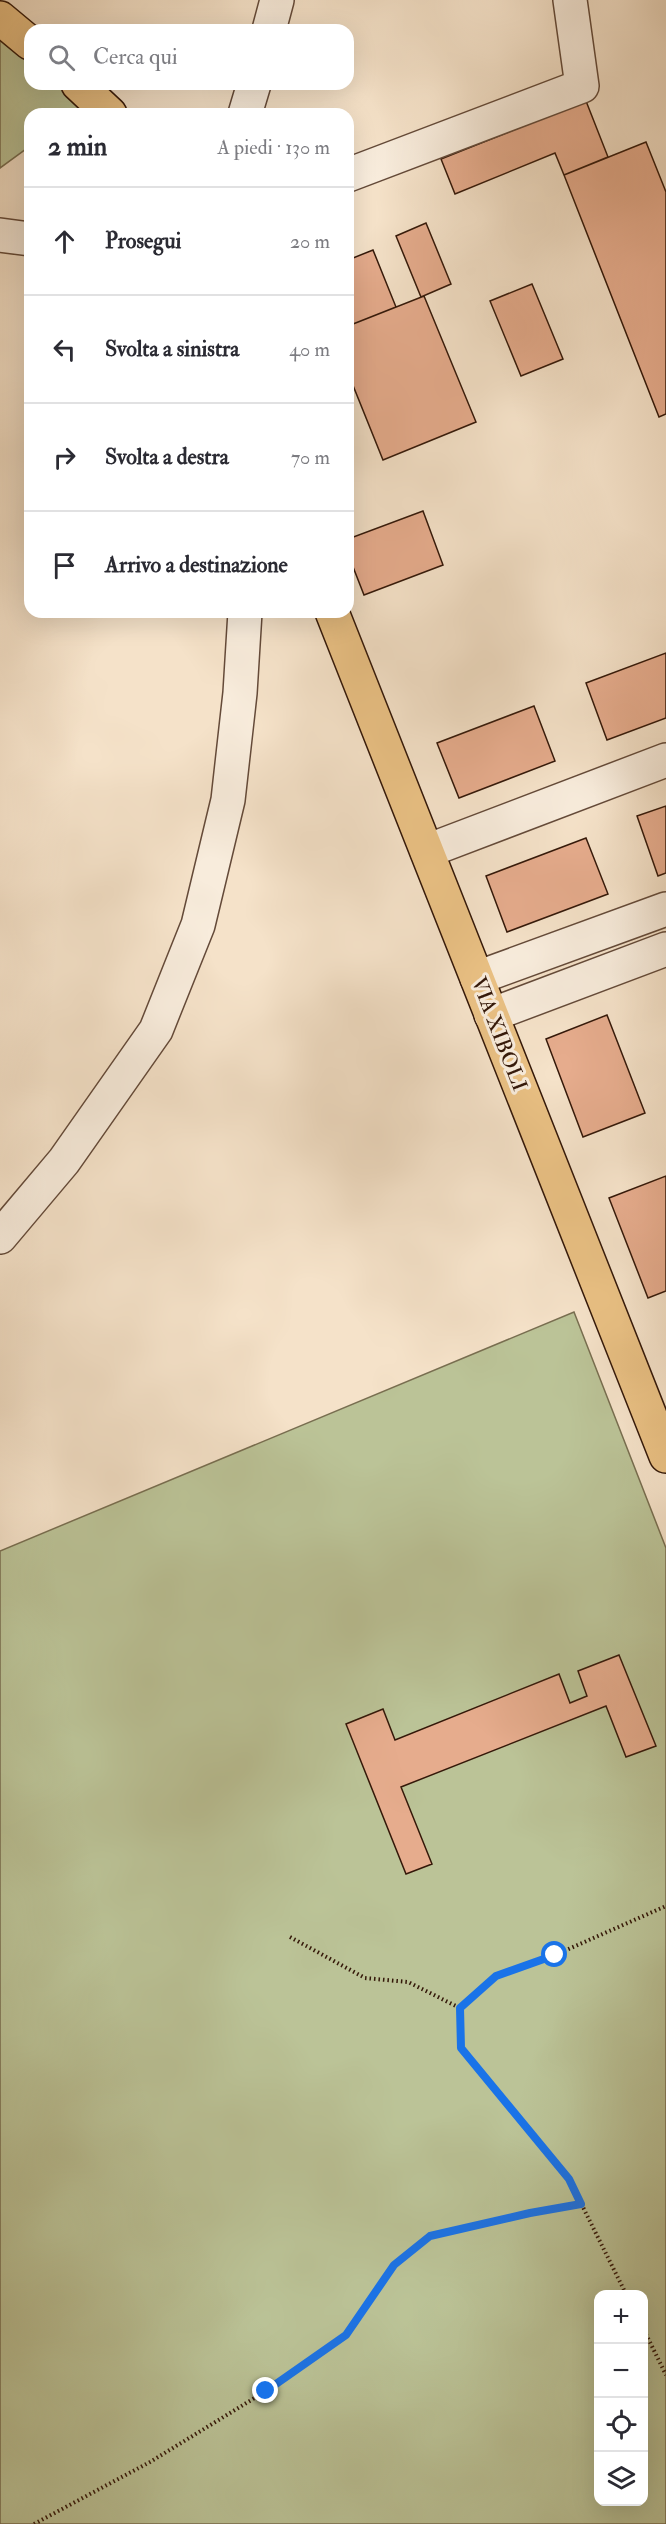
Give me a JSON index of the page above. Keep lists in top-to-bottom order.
{
  "streets": {
    "main road": ["VIA XIBOLI"]
  },
  "page": {
    "search": "Cerca qui",
    "heading": ["2 min", "A piedi · 130 m"],
    "list": [
      ["Prosegui", "20 m"],
      ["Svolta a sinistra", "40 m"],
      ["Svolta a destra", "70 m"],
      "Arrivo a destinazione"
    ],
    "map_buttons": ["+", "−"]
  }
}
